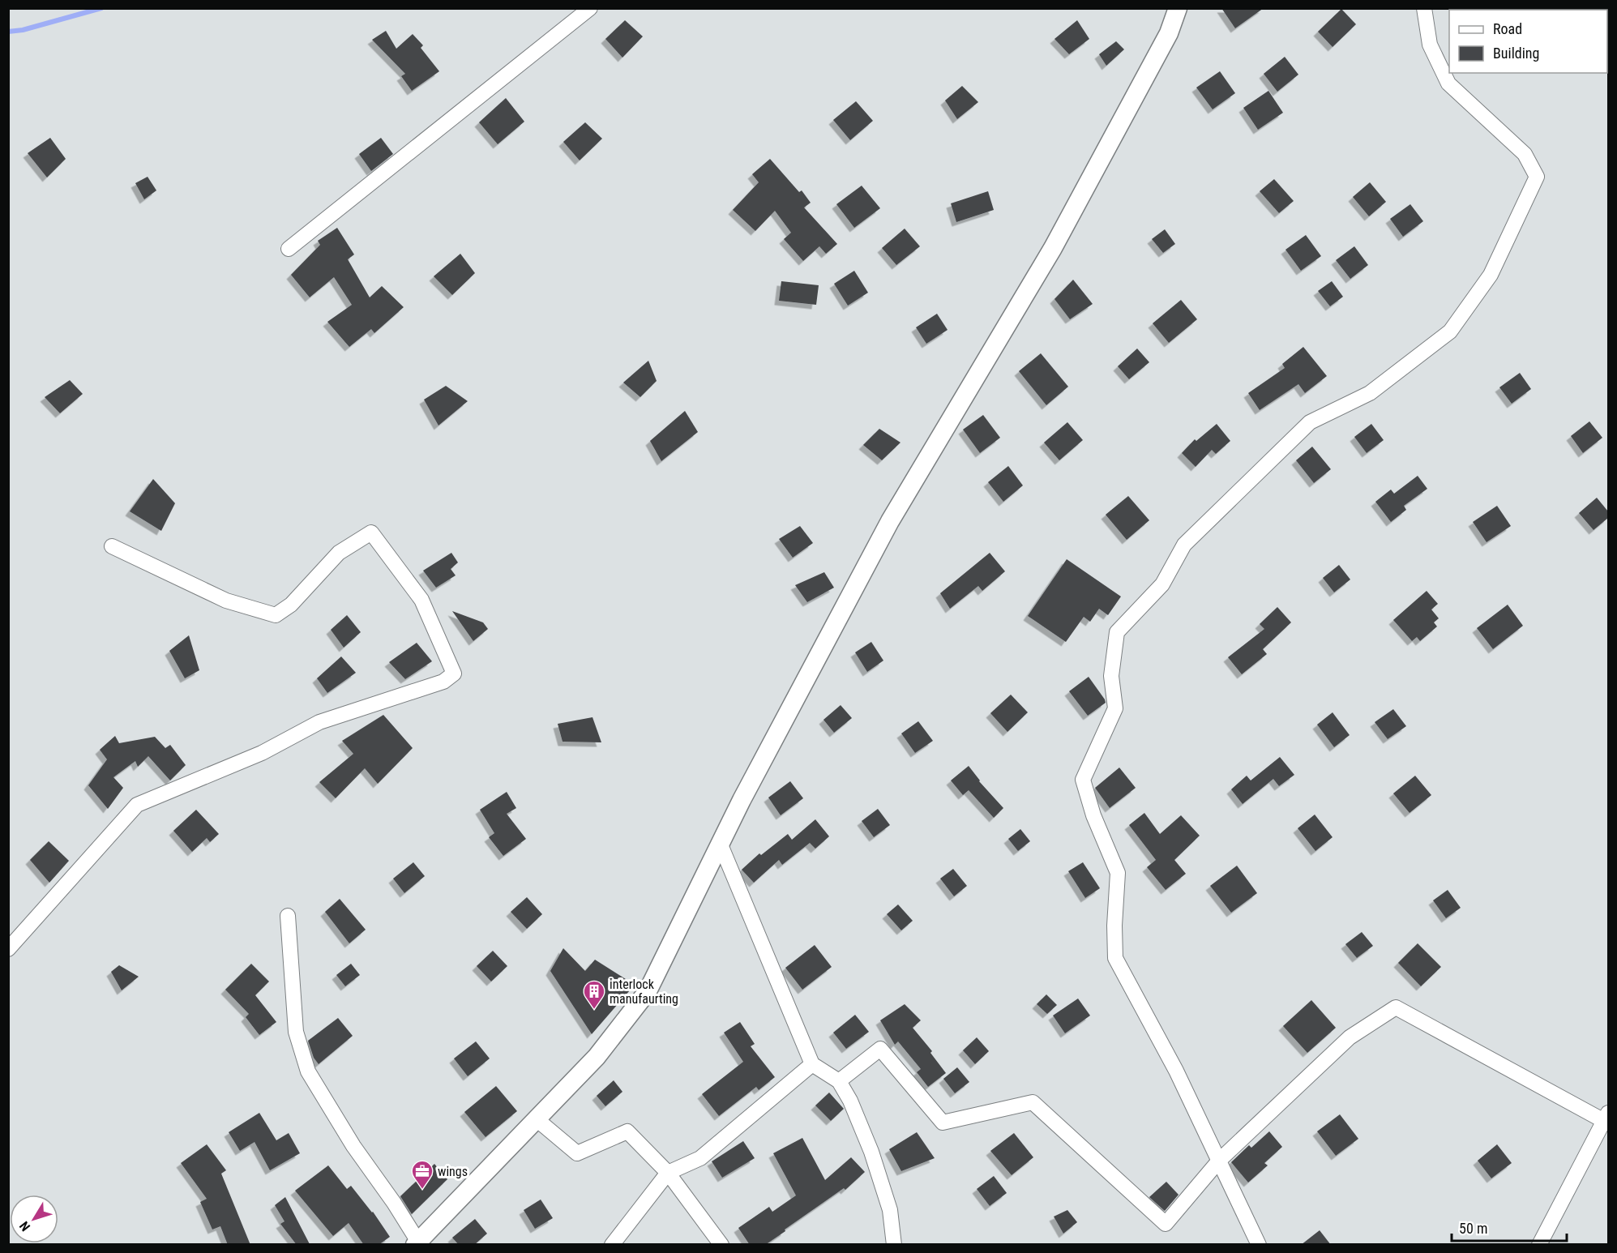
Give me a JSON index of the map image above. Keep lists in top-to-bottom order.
{
  "places": {
    "building": ["interlock manufaurting"],
    "office": ["wings"]
  },
  "legend": ["Road", "Building"],
  "scale_bar": "50 m",
  "north": "bottom left"
}
